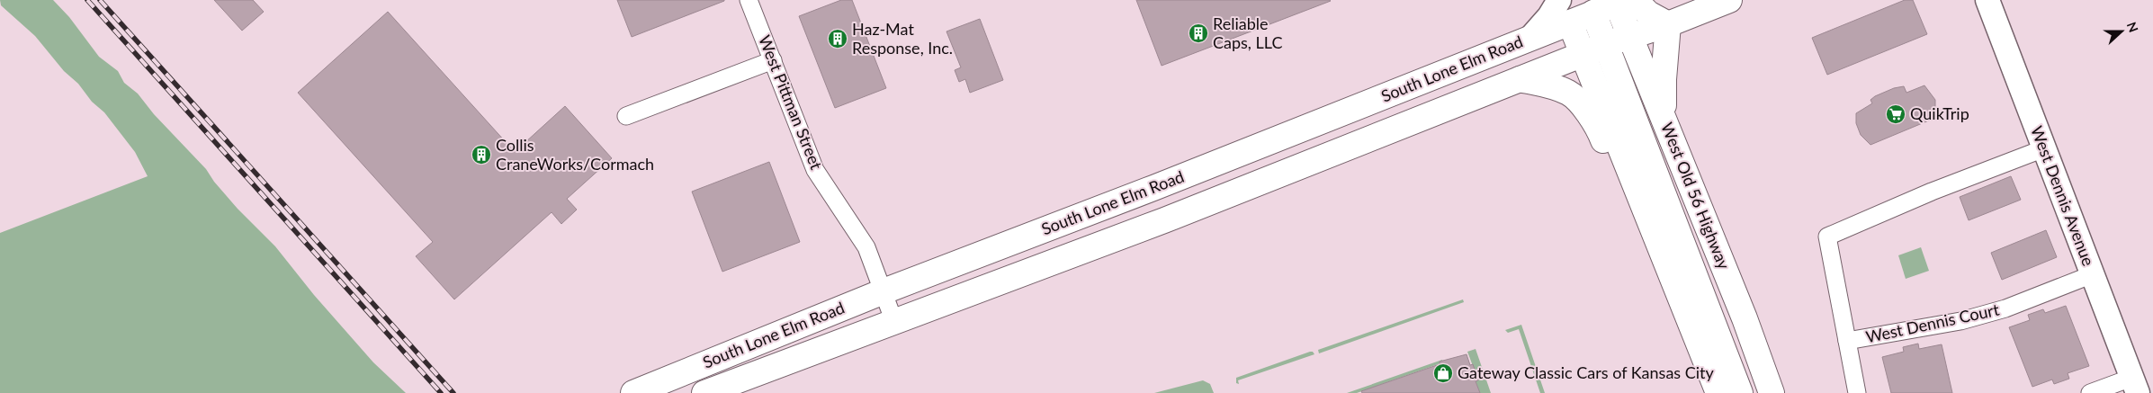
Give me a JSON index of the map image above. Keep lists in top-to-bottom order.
{
  "streets": {
    "main road": ["South Lone Elm Road", "West Old 56 Highway"],
    "street": ["West Pittman Street", "West Dennis Avenue", "West Dennis Court"]
  },
  "crossings": [
    ["South Lone Elm Road", "West Pittman Street"],
    ["South Lone Elm Road", "West Old 56 Highway"],
    ["West Dennis Avenue", "West Dennis Court"]
  ],
  "places": {
    "building": ["Reliable Caps, LLC", "Haz-Mat Response, Inc.", "Collis CraneWorks/Cormach"],
    "supermarket": ["QuikTrip"],
    "shop": ["Gateway Classic Cars of Kansas City"]
  },
  "north": "right"
}
